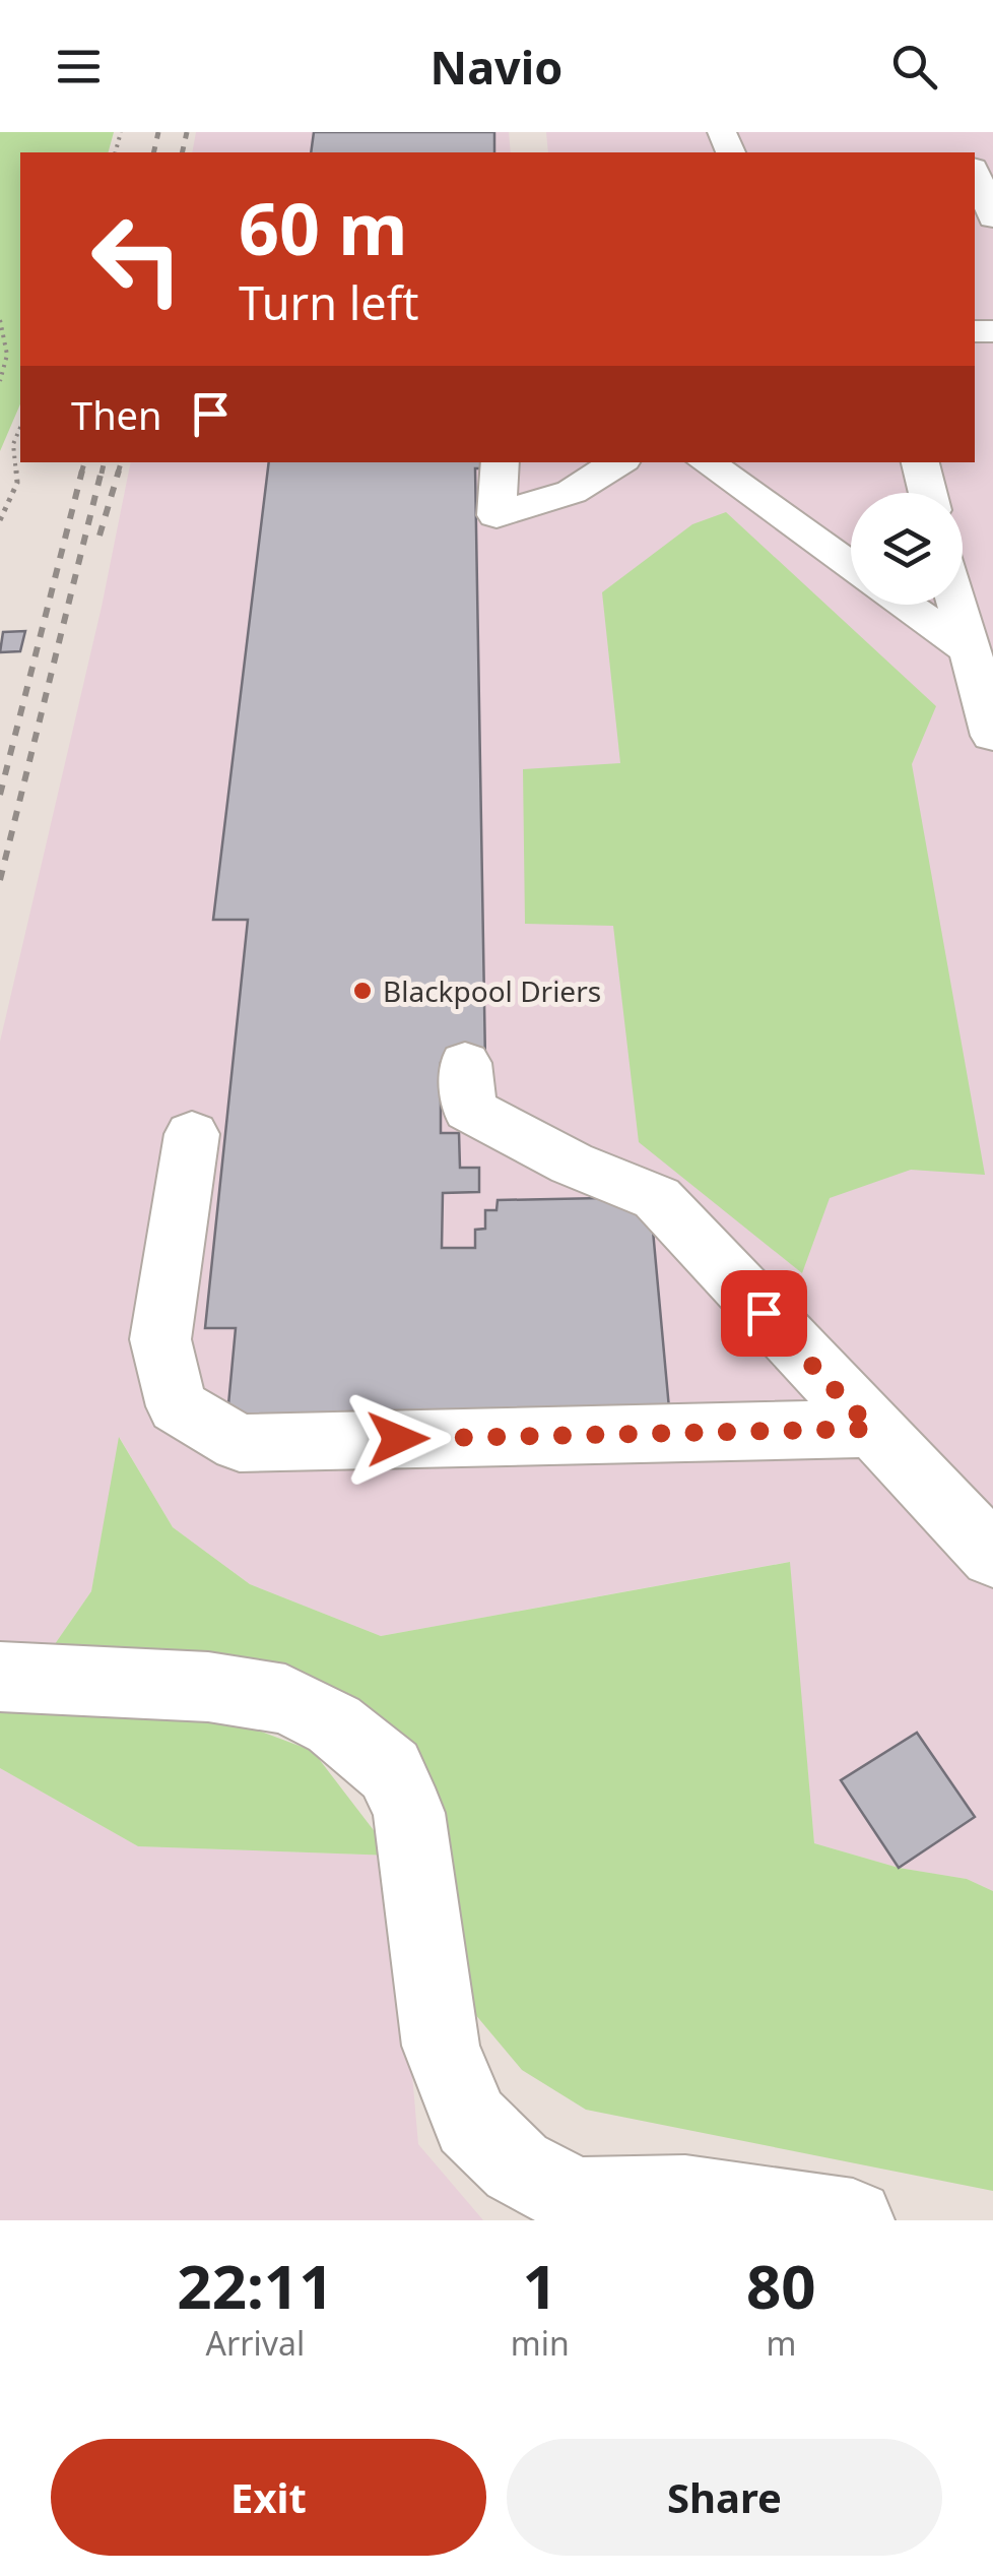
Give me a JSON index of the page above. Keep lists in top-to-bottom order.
{
  "places": ["Blackpool Driers"],
  "page": {
    "header": "Navio",
    "turn": ["60 m", "Turn left"],
    "then": "Then",
    "eta": [
      "22:11",
      "Arrival",
      "1",
      "min",
      "80",
      "m"
    ],
    "buttons": ["Exit", "Share"]
  }
}
